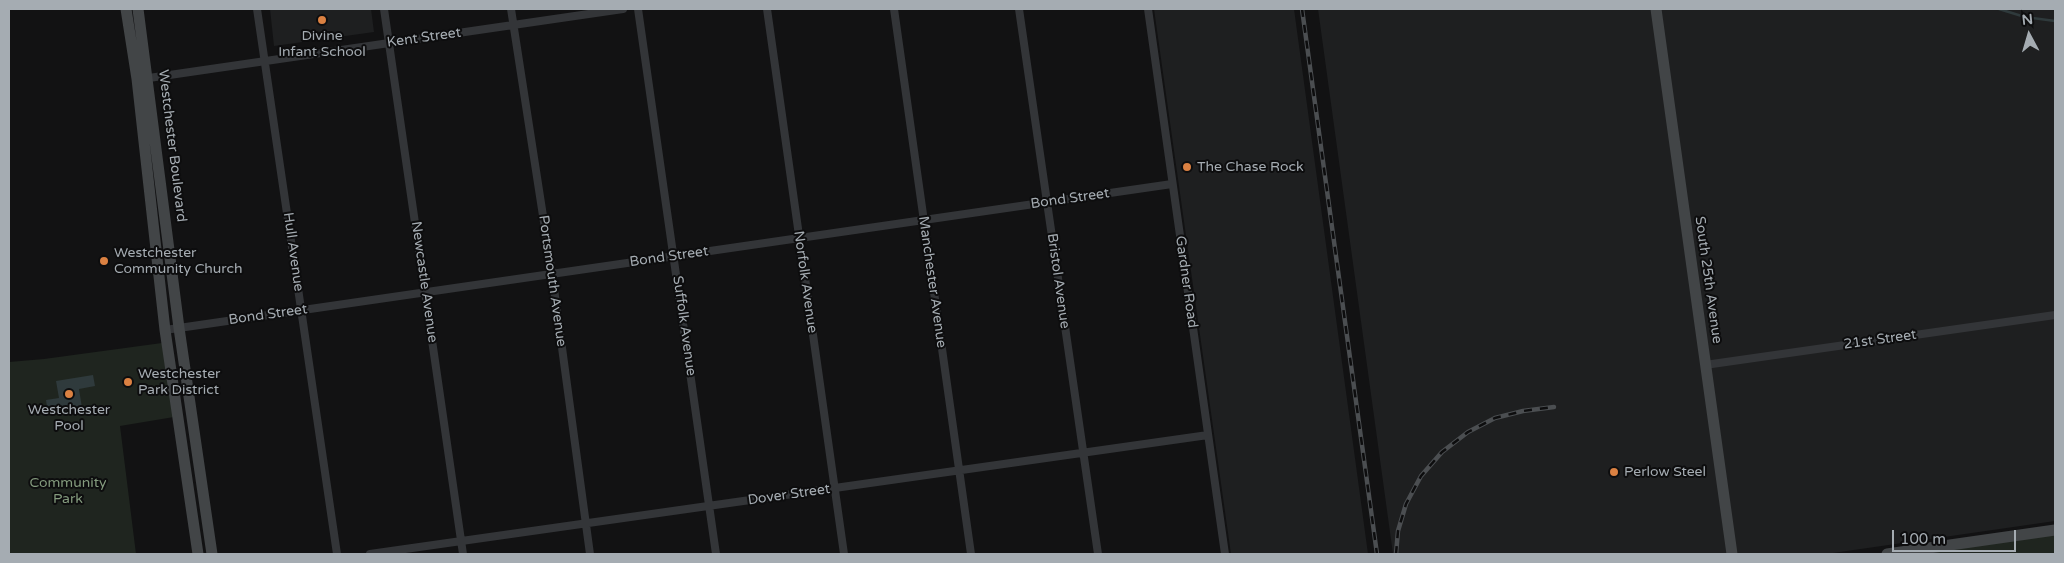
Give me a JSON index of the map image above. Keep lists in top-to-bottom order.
{
  "streets": {
    "street": [
      "Kent Street",
      "Westchester Boulevard",
      "Bond Street",
      "Hull Avenue",
      "South 25th Avenue",
      "Portsmouth Avenue",
      "Bristol Avenue",
      "Newcastle Avenue",
      "Norfolk Avenue",
      "Manchester Avenue",
      "Gardner Road",
      "Suffolk Avenue",
      "21st Street",
      "Dover Street"
    ]
  },
  "crossings": [
    ["Kent Street", "Westchester Boulevard"],
    ["Kent Street", "Hull Avenue"],
    ["Kent Street", "Portsmouth Avenue"],
    ["Kent Street", "Newcastle Avenue"],
    ["Westchester Boulevard", "Bond Street"],
    ["Bond Street", "Hull Avenue"],
    ["Bond Street", "Portsmouth Avenue"],
    ["Bond Street", "Bristol Avenue"],
    ["Bond Street", "Newcastle Avenue"],
    ["Bond Street", "Norfolk Avenue"],
    ["Bond Street", "Manchester Avenue"],
    ["Bond Street", "Gardner Road"],
    ["Bond Street", "Suffolk Avenue"],
    ["South 25th Avenue", "21st Street"],
    ["Portsmouth Avenue", "Dover Street"],
    ["Bristol Avenue", "Dover Street"],
    ["Newcastle Avenue", "Dover Street"],
    ["Norfolk Avenue", "Dover Street"],
    ["Manchester Avenue", "Dover Street"],
    ["Gardner Road", "Dover Street"],
    ["Suffolk Avenue", "Dover Street"]
  ],
  "parks": ["Community Park"],
  "places": [
    "Divine Infant School",
    "The Chase Rock",
    "Westchester Community Church",
    "Westchester Park District",
    "Westchester Pool",
    "Perlow Steel"
  ],
  "scale_bar": "100 m",
  "north": "top"
}
